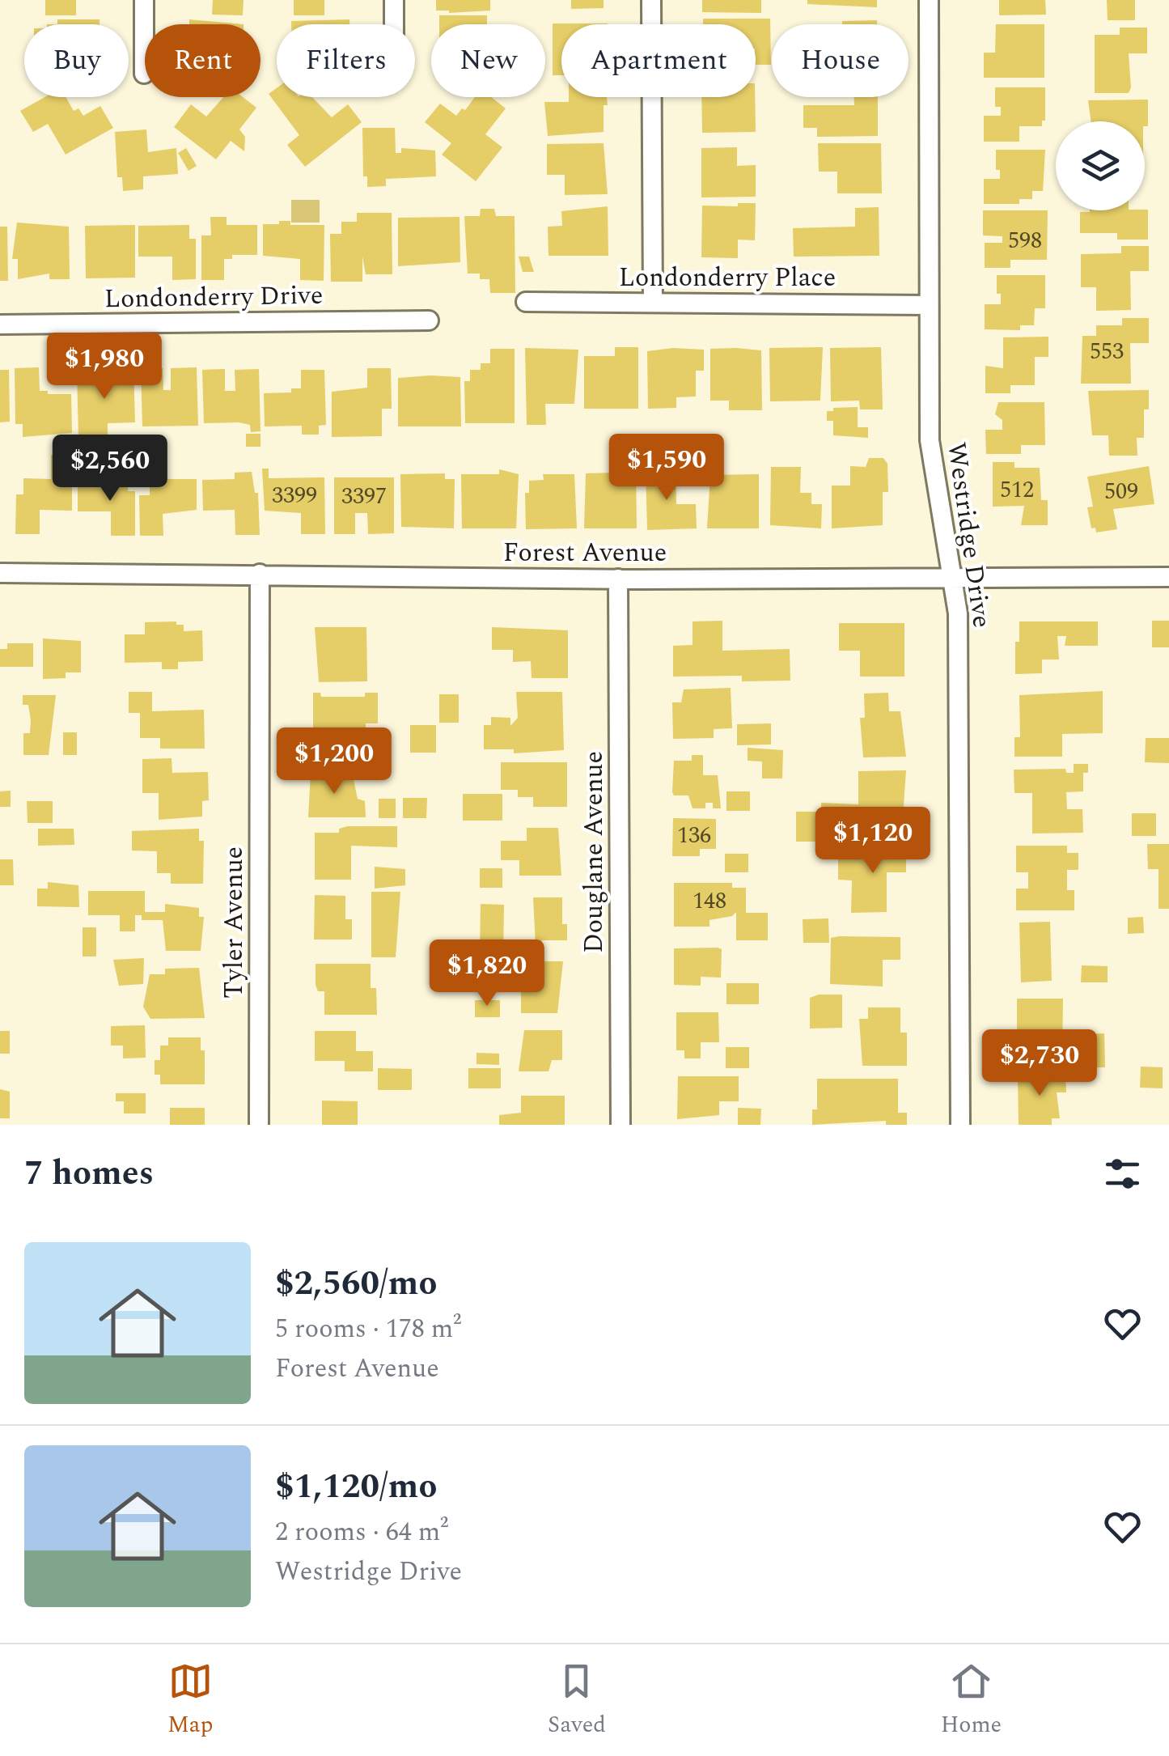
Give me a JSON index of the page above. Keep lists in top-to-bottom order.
{
  "streets": {
    "street": [
      "Londonderry Place",
      "Londonderry Drive",
      "Westridge Drive",
      "Forest Avenue",
      "Douglane Avenue",
      "Tyler Avenue"
    ]
  },
  "crossings": [
    ["Londonderry Place", "Westridge Drive"],
    ["Westridge Drive", "Forest Avenue"],
    ["Forest Avenue", "Douglane Avenue"],
    ["Forest Avenue", "Tyler Avenue"]
  ],
  "house_numbers": [
    "598",
    "553",
    "512",
    "509",
    "3399",
    "3397",
    "136",
    "148"
  ],
  "page": {
    "chip": [
      "Buy",
      "Rent",
      "Filters",
      "New",
      "Apartment",
      "House"
    ],
    "price": [
      "$1,980",
      "$1,590",
      "$2,560",
      "$1,200",
      "$1,120",
      "$1,820",
      "$2,730"
    ],
    "heading": "7 homes",
    "list": [
      {
        "name": "$2,560/mo",
        "note": "5 rooms · 178 m² · Forest Avenue"
      },
      {
        "name": "$1,120/mo",
        "note": "2 rooms · 64 m² · Westridge Drive"
      }
    ],
    "tabs": ["Map", "Saved", "Home"]
  }
}
